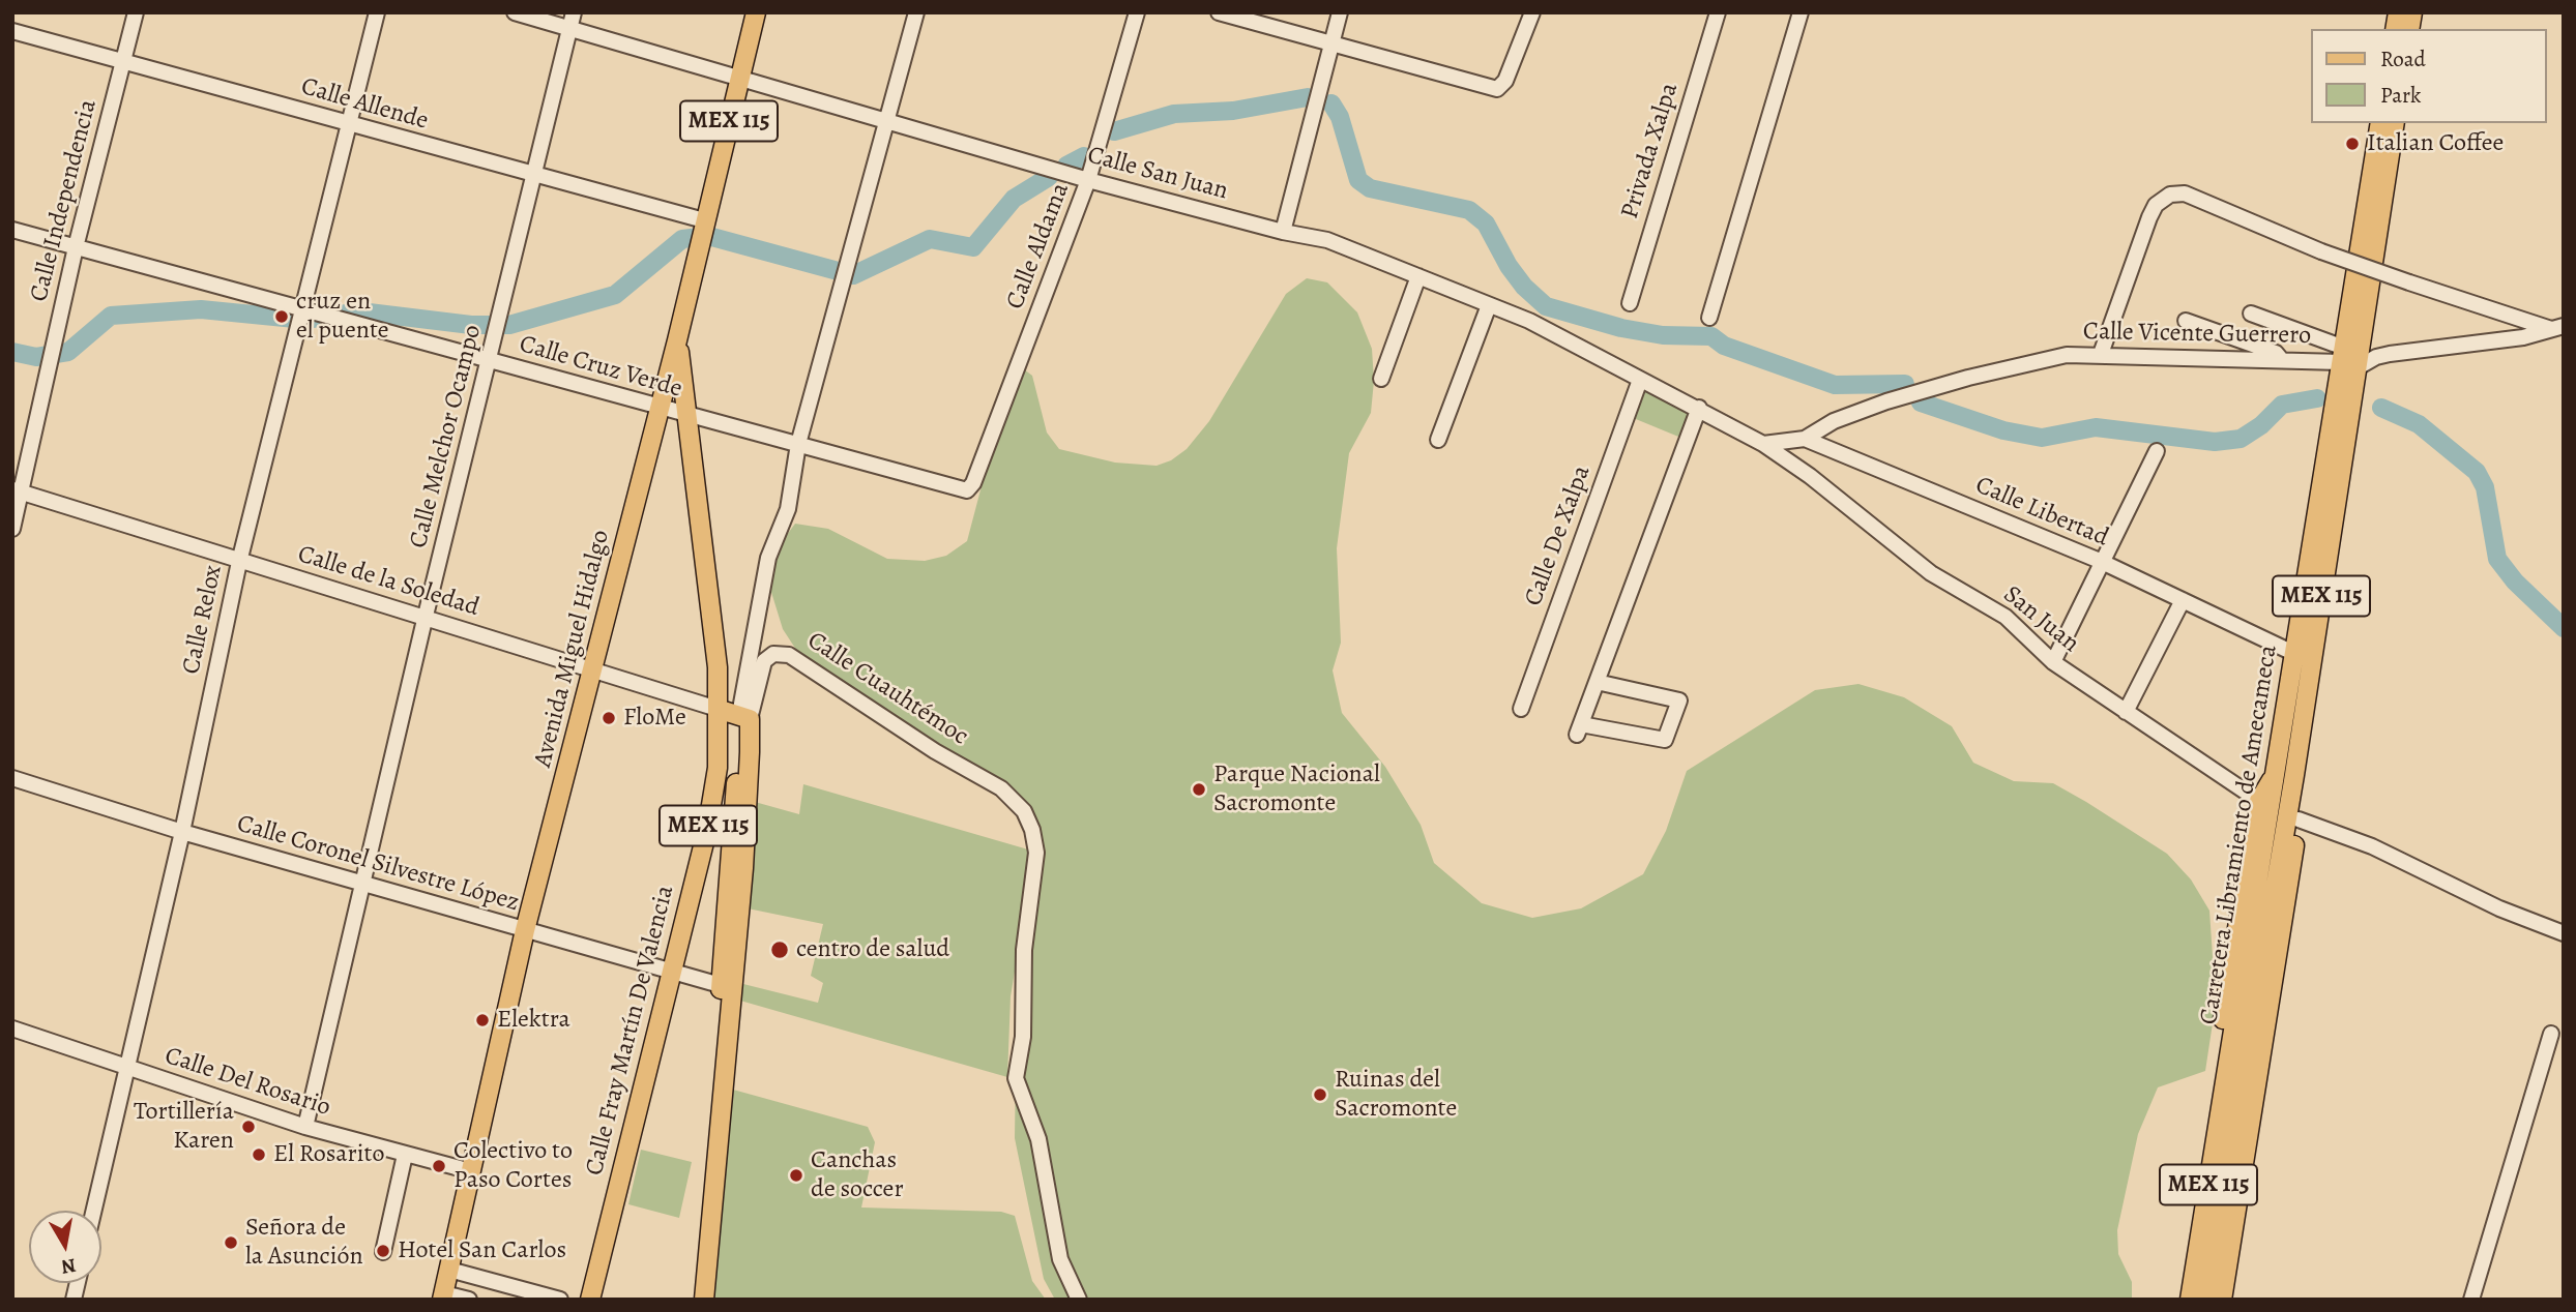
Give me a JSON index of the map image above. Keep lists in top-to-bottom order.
{
  "streets": {
    "main road": [
      "MEX 115",
      "Calle de la Soledad",
      "Avenida Miguel Hidalgo",
      "Calle Cuauhtémoc",
      "Carretera Libramiento de Amecameca",
      "Calle Fray Martín De Valencia"
    ],
    "street": [
      "Calle Allende",
      "Privada Xalpa",
      "Calle San Juan",
      "Calle Independencia",
      "Calle Aldama",
      "Calle Vicente Guerrero",
      "Calle Cruz Verde",
      "Calle Melchor Ocampo",
      "Calle Libertad",
      "Calle De Xalpa",
      "Calle Relox",
      "San Juan",
      "Calle Coronel Silvestre López",
      "Calle Del Rosario"
    ]
  },
  "crossings": [
    ["Calle Allende", "Calle Independencia"],
    ["Calle Allende", "Calle Melchor Ocampo"],
    ["Calle Allende", "Calle Relox"],
    ["Calle Allende", "Avenida Miguel Hidalgo"],
    ["Calle San Juan", "Calle Aldama"],
    ["Calle San Juan", "Calle Melchor Ocampo"],
    ["Calle San Juan", "Calle Libertad"],
    ["Calle San Juan", "Calle De Xalpa"],
    ["Calle San Juan", "San Juan"],
    ["Calle San Juan", "Avenida Miguel Hidalgo"],
    ["Calle San Juan", "Calle Cuauhtémoc"],
    ["Calle Independencia", "Calle Cruz Verde"],
    ["Calle Independencia", "Calle de la Soledad"],
    ["Calle Aldama", "Calle Cruz Verde"],
    ["Calle Vicente Guerrero", "Calle Libertad"],
    ["Calle Vicente Guerrero", "Carretera Libramiento de Amecameca"],
    ["Calle Cruz Verde", "Calle Melchor Ocampo"],
    ["Calle Cruz Verde", "Calle Relox"],
    ["Calle Cruz Verde", "Avenida Miguel Hidalgo"],
    ["Calle Cruz Verde", "Calle Cuauhtémoc"],
    ["Calle Cruz Verde", "Calle Fray Martín De Valencia"],
    ["Calle Melchor Ocampo", "Calle de la Soledad"],
    ["Calle Melchor Ocampo", "Calle Coronel Silvestre López"],
    ["Calle Melchor Ocampo", "Calle Del Rosario"],
    ["Calle Libertad", "San Juan"],
    ["Calle Libertad", "Carretera Libramiento de Amecameca"],
    ["Calle de la Soledad", "Calle Relox"],
    ["Calle de la Soledad", "Avenida Miguel Hidalgo"],
    ["Calle de la Soledad", "Calle Cuauhtémoc"],
    ["Calle de la Soledad", "Calle Fray Martín De Valencia"],
    ["Calle Relox", "Calle Coronel Silvestre López"],
    ["Calle Relox", "Calle Del Rosario"],
    ["Avenida Miguel Hidalgo", "Calle Coronel Silvestre López"],
    ["Avenida Miguel Hidalgo", "Calle Fray Martín De Valencia"],
    ["Avenida Miguel Hidalgo", "Calle Del Rosario"],
    ["Calle Cuauhtémoc", "Calle Coronel Silvestre López"],
    ["Calle Coronel Silvestre López", "Calle Fray Martín De Valencia"]
  ],
  "places": [
    "Italian Coffee",
    "cruz en el puente",
    "FloMe",
    "Parque Nacional Sacromonte",
    "centro de salud",
    "Elektra",
    "Ruinas del Sacromonte",
    "Tortillería Karen",
    "El Rosarito",
    "Colectivo to Paso Cortes",
    "Canchas de soccer",
    "Señora de la Asunción",
    "Hotel San Carlos"
  ],
  "legend": ["Road", "Park"],
  "north": "bottom"
}
